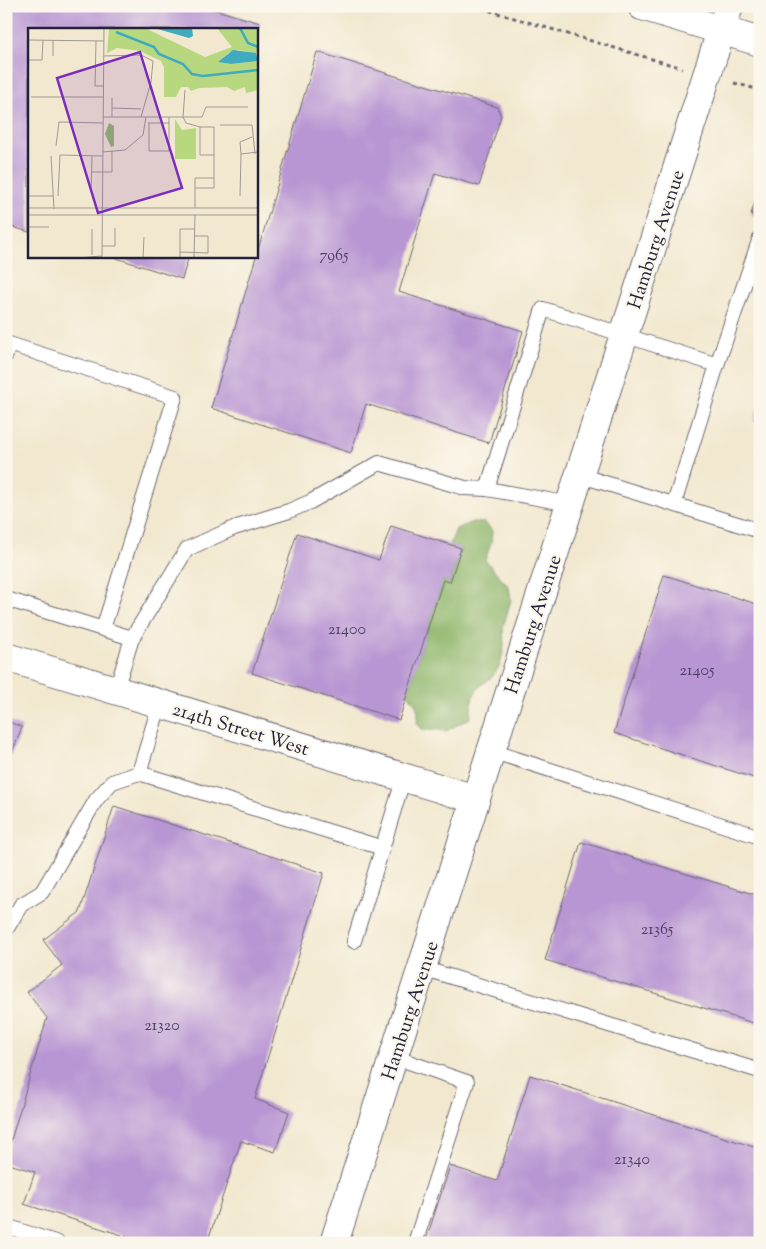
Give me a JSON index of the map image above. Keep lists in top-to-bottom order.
{
  "streets": {
    "street": ["Hamburg Avenue", "214th Street West"]
  },
  "crossings": [
    ["Hamburg Avenue", "214th Street West"]
  ],
  "house_numbers": [
    "7965",
    "21400",
    "21405",
    "21365",
    "21320",
    "21340"
  ]
}
